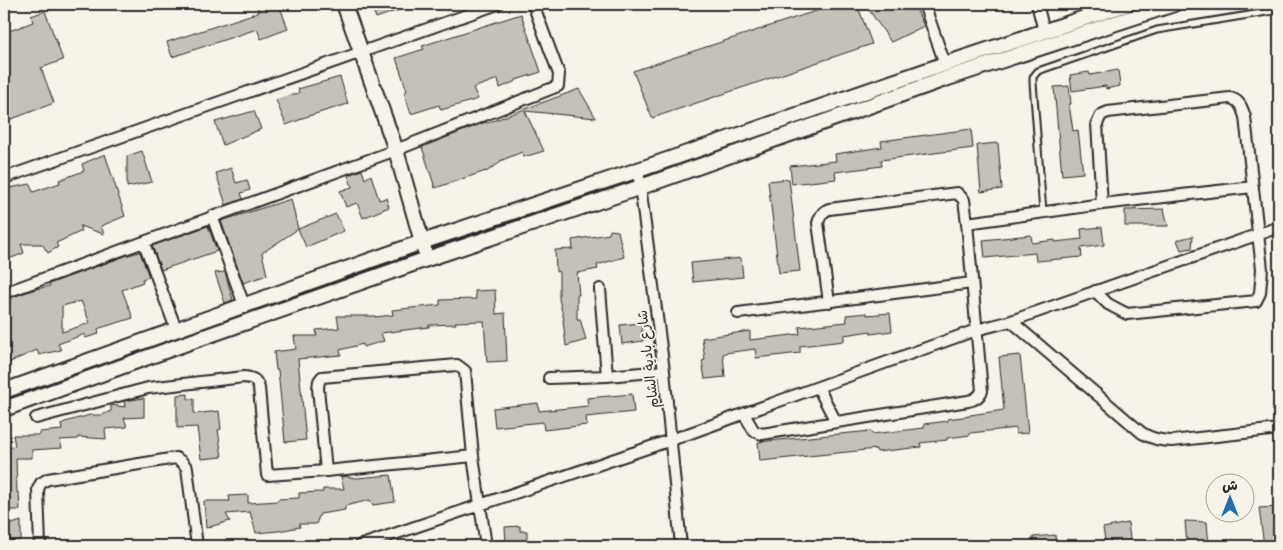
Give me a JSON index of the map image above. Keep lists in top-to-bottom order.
{
  "streets": {
    "street": ["شارع بادية الشام"]
  },
  "north": "top"
}
